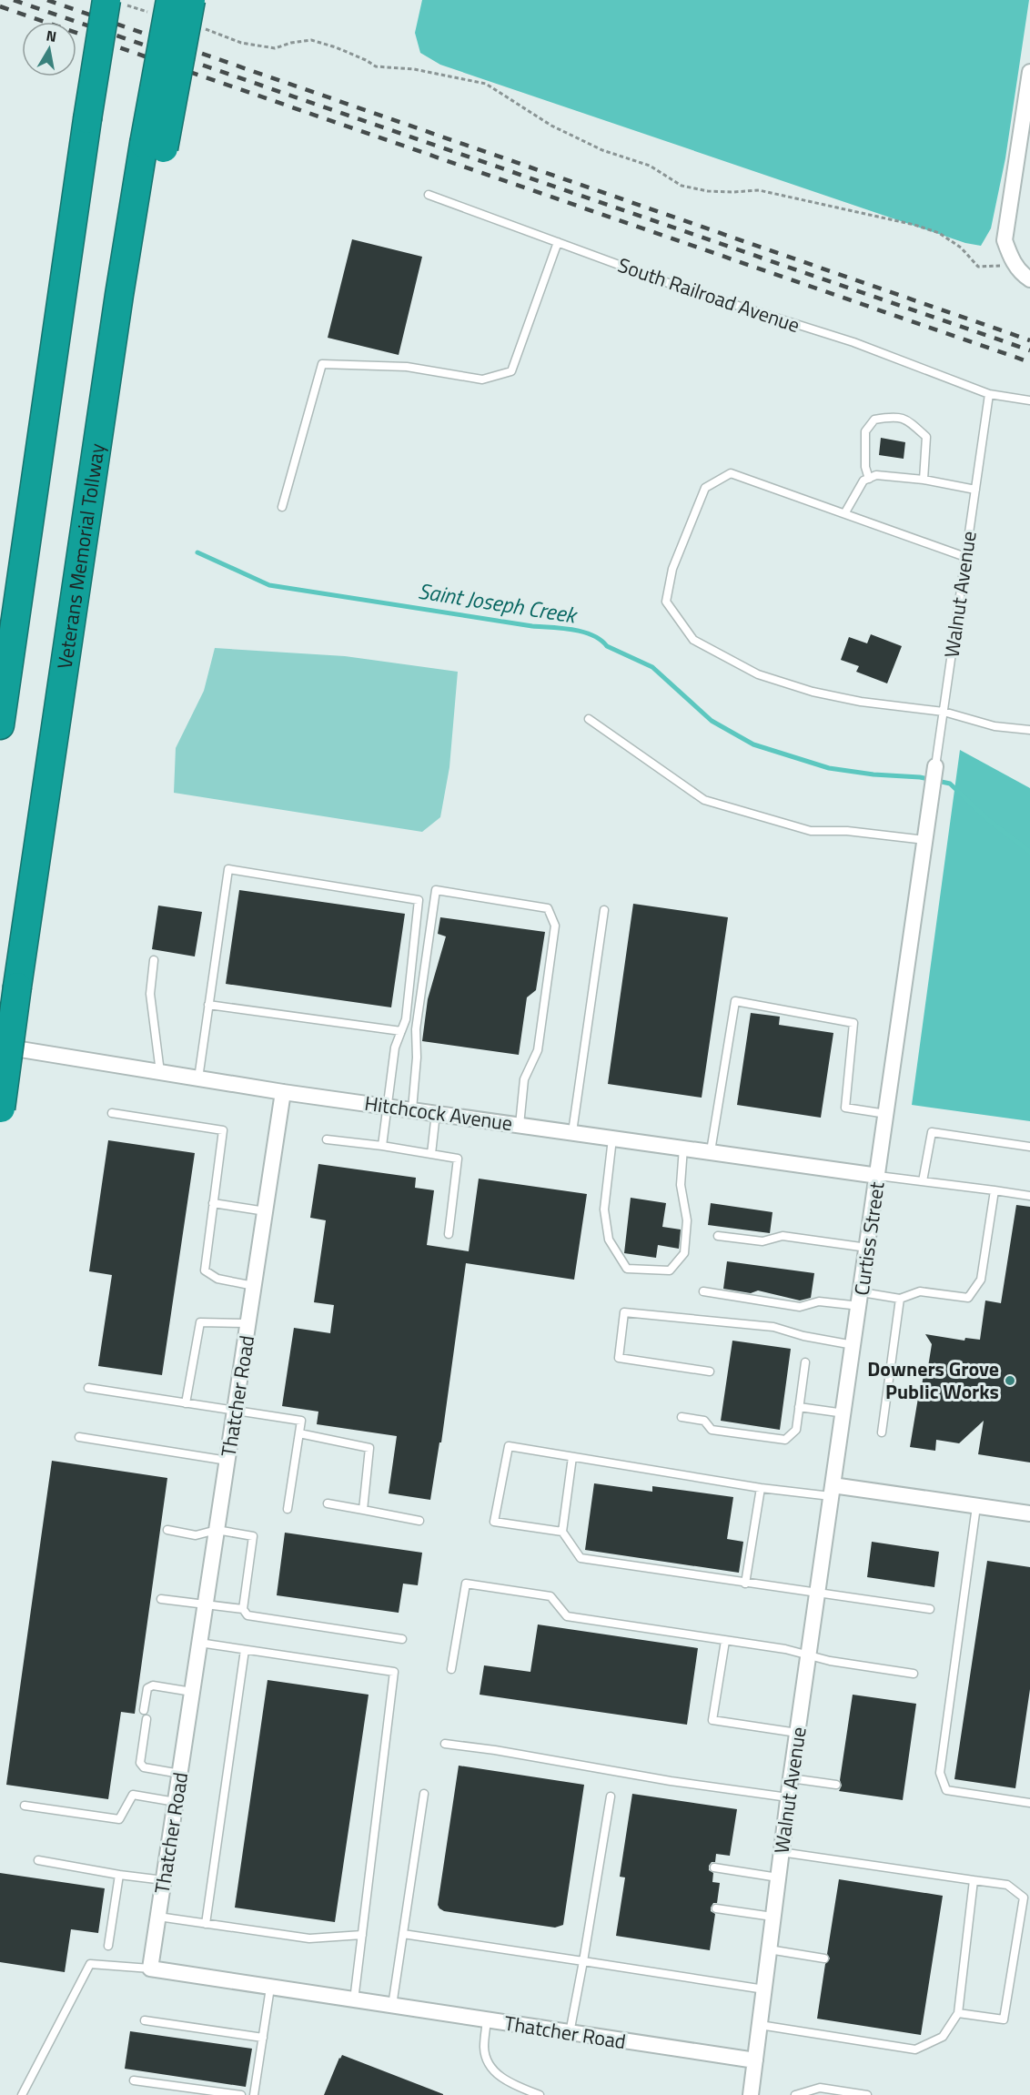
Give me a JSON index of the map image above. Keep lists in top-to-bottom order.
{
  "streets": {
    "highway": ["Veterans Memorial Tollway"],
    "street": [
      "Walnut Avenue",
      "Hitchcock Avenue",
      "Curtiss Street",
      "Thatcher Road"
    ],
    "lane": ["South Railroad Avenue"]
  },
  "crossings": [
    ["South Railroad Avenue", "Walnut Avenue"],
    ["Walnut Avenue", "Curtiss Street"],
    ["Walnut Avenue", "Thatcher Road"],
    ["Hitchcock Avenue", "Curtiss Street"],
    ["Hitchcock Avenue", "Thatcher Road"]
  ],
  "water": ["Saint Joseph Creek"],
  "places": ["Downers Grove Public Works"],
  "north": "top"
}
